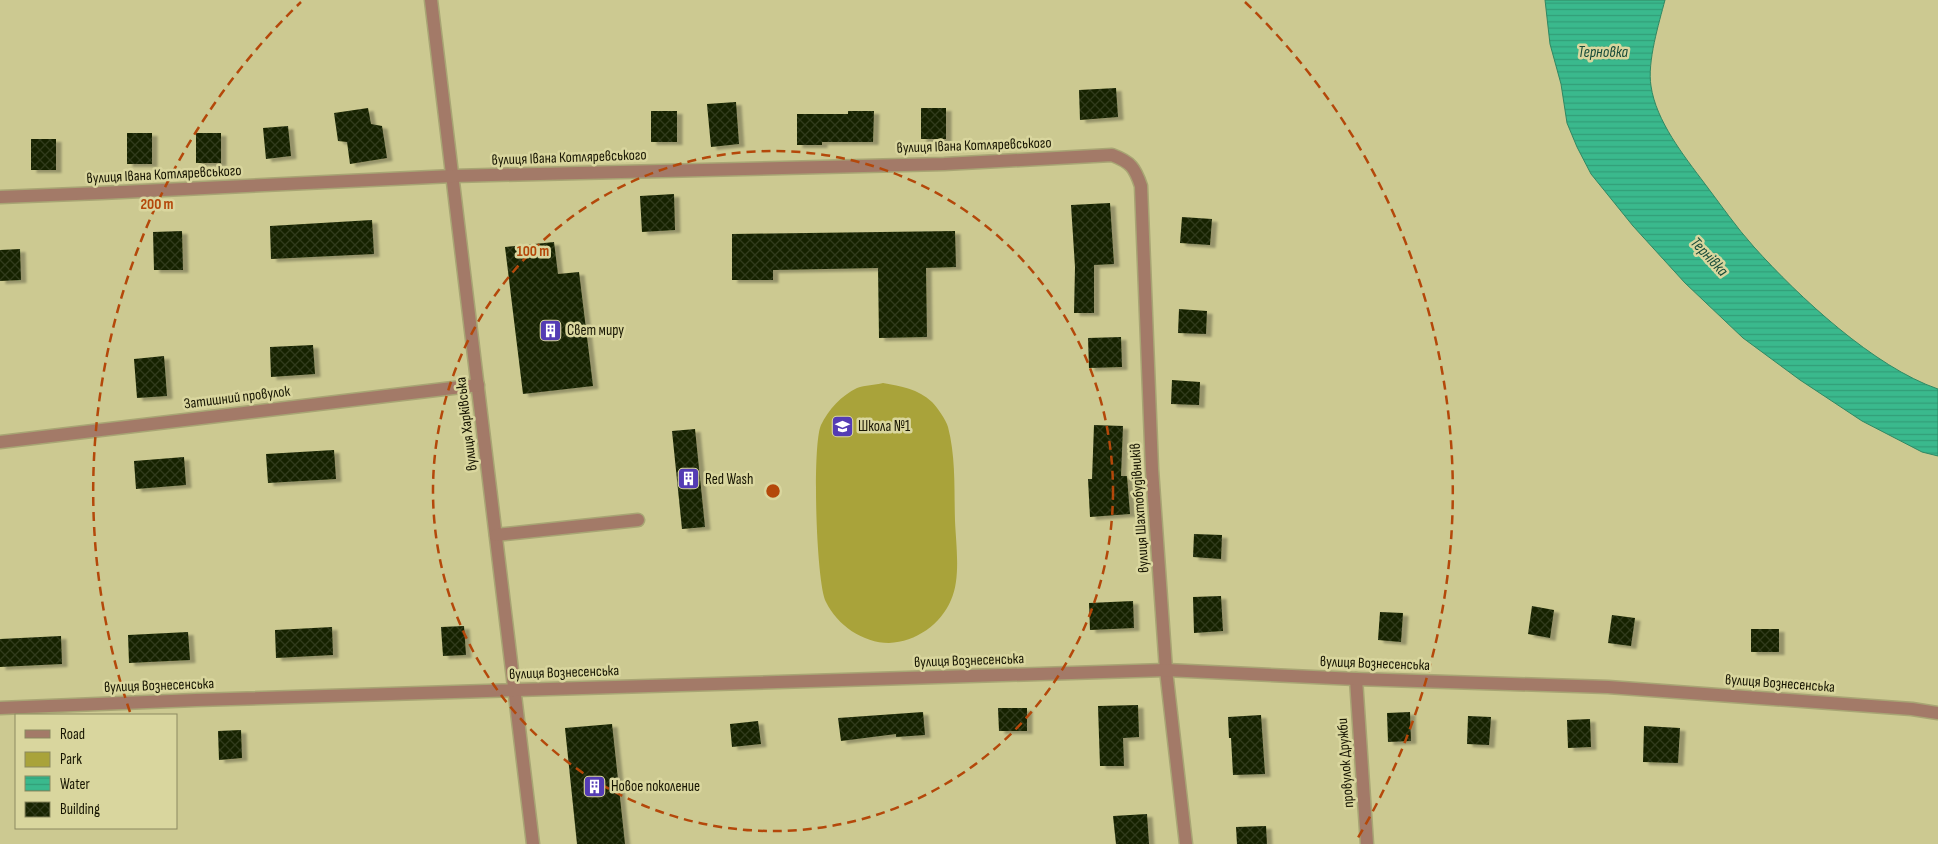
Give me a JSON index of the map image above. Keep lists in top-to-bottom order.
{
  "streets": {
    "street": [
      "вулиця Івана Котляревського",
      "Затишний провулок",
      "вулиця Харківська",
      "вулиця Шахтобудівників",
      "вулиця Вознесенська",
      "провулок Дружби"
    ]
  },
  "crossings": [
    ["вулиця Івана Котляревського", "вулиця Харківська"],
    ["вулиця Івана Котляревського", "вулиця Шахтобудівників"],
    ["Затишний провулок", "вулиця Харківська"],
    ["вулиця Харківська", "вулиця Вознесенська"],
    ["вулиця Шахтобудівників", "вулиця Вознесенська"],
    ["вулиця Вознесенська", "провулок Дружби"]
  ],
  "water": ["Терновка", "Тернівка"],
  "places": {
    "building": ["Свет миру", "Red Wash", "Новое поколение"],
    "school or university": ["Школа №1"]
  },
  "legend": [
    "Road",
    "Park",
    "Water",
    "Building"
  ],
  "rings": ["200 m", "100 m"]
}
